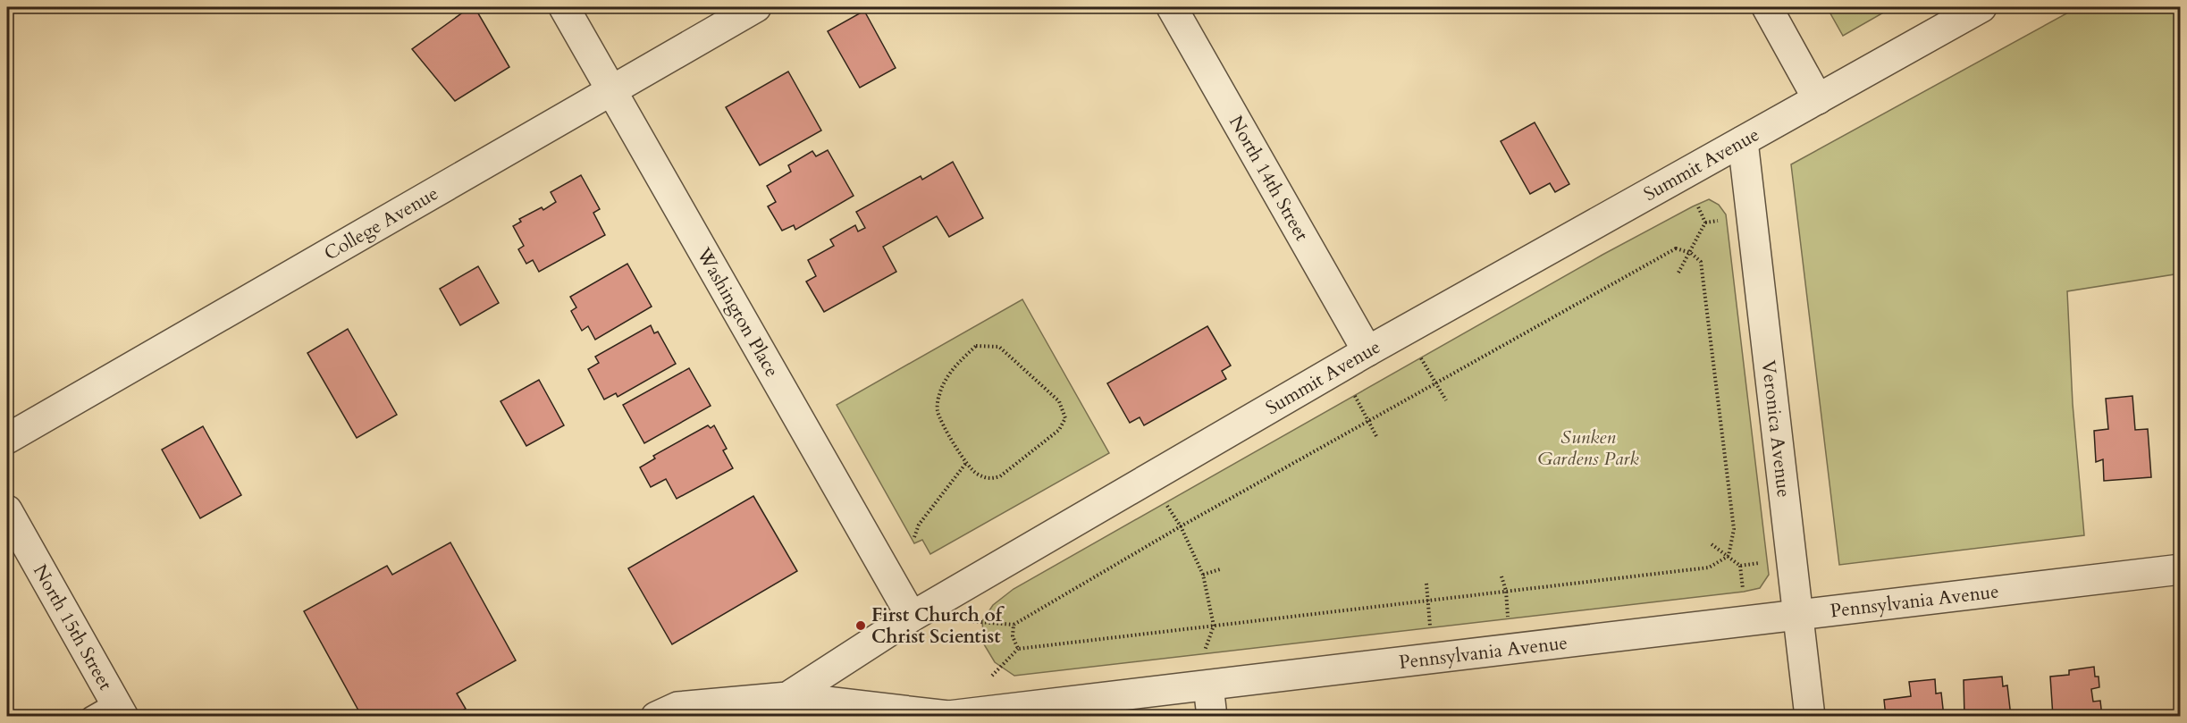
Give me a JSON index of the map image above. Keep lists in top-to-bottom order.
{
  "streets": {
    "street": [
      "Summit Avenue",
      "North 14th Street",
      "College Avenue",
      "Washington Place",
      "Veronica Avenue",
      "Pennsylvania Avenue",
      "North 15th Street"
    ]
  },
  "crossings": [
    ["Summit Avenue", "North 14th Street"],
    ["Summit Avenue", "Washington Place"],
    ["Summit Avenue", "Veronica Avenue"],
    ["Summit Avenue", "Pennsylvania Avenue"],
    ["College Avenue", "Washington Place"],
    ["Veronica Avenue", "Pennsylvania Avenue"]
  ],
  "parks": ["Sunken Gardens Park"],
  "places": ["First Church of Christ Scientist"]
}
